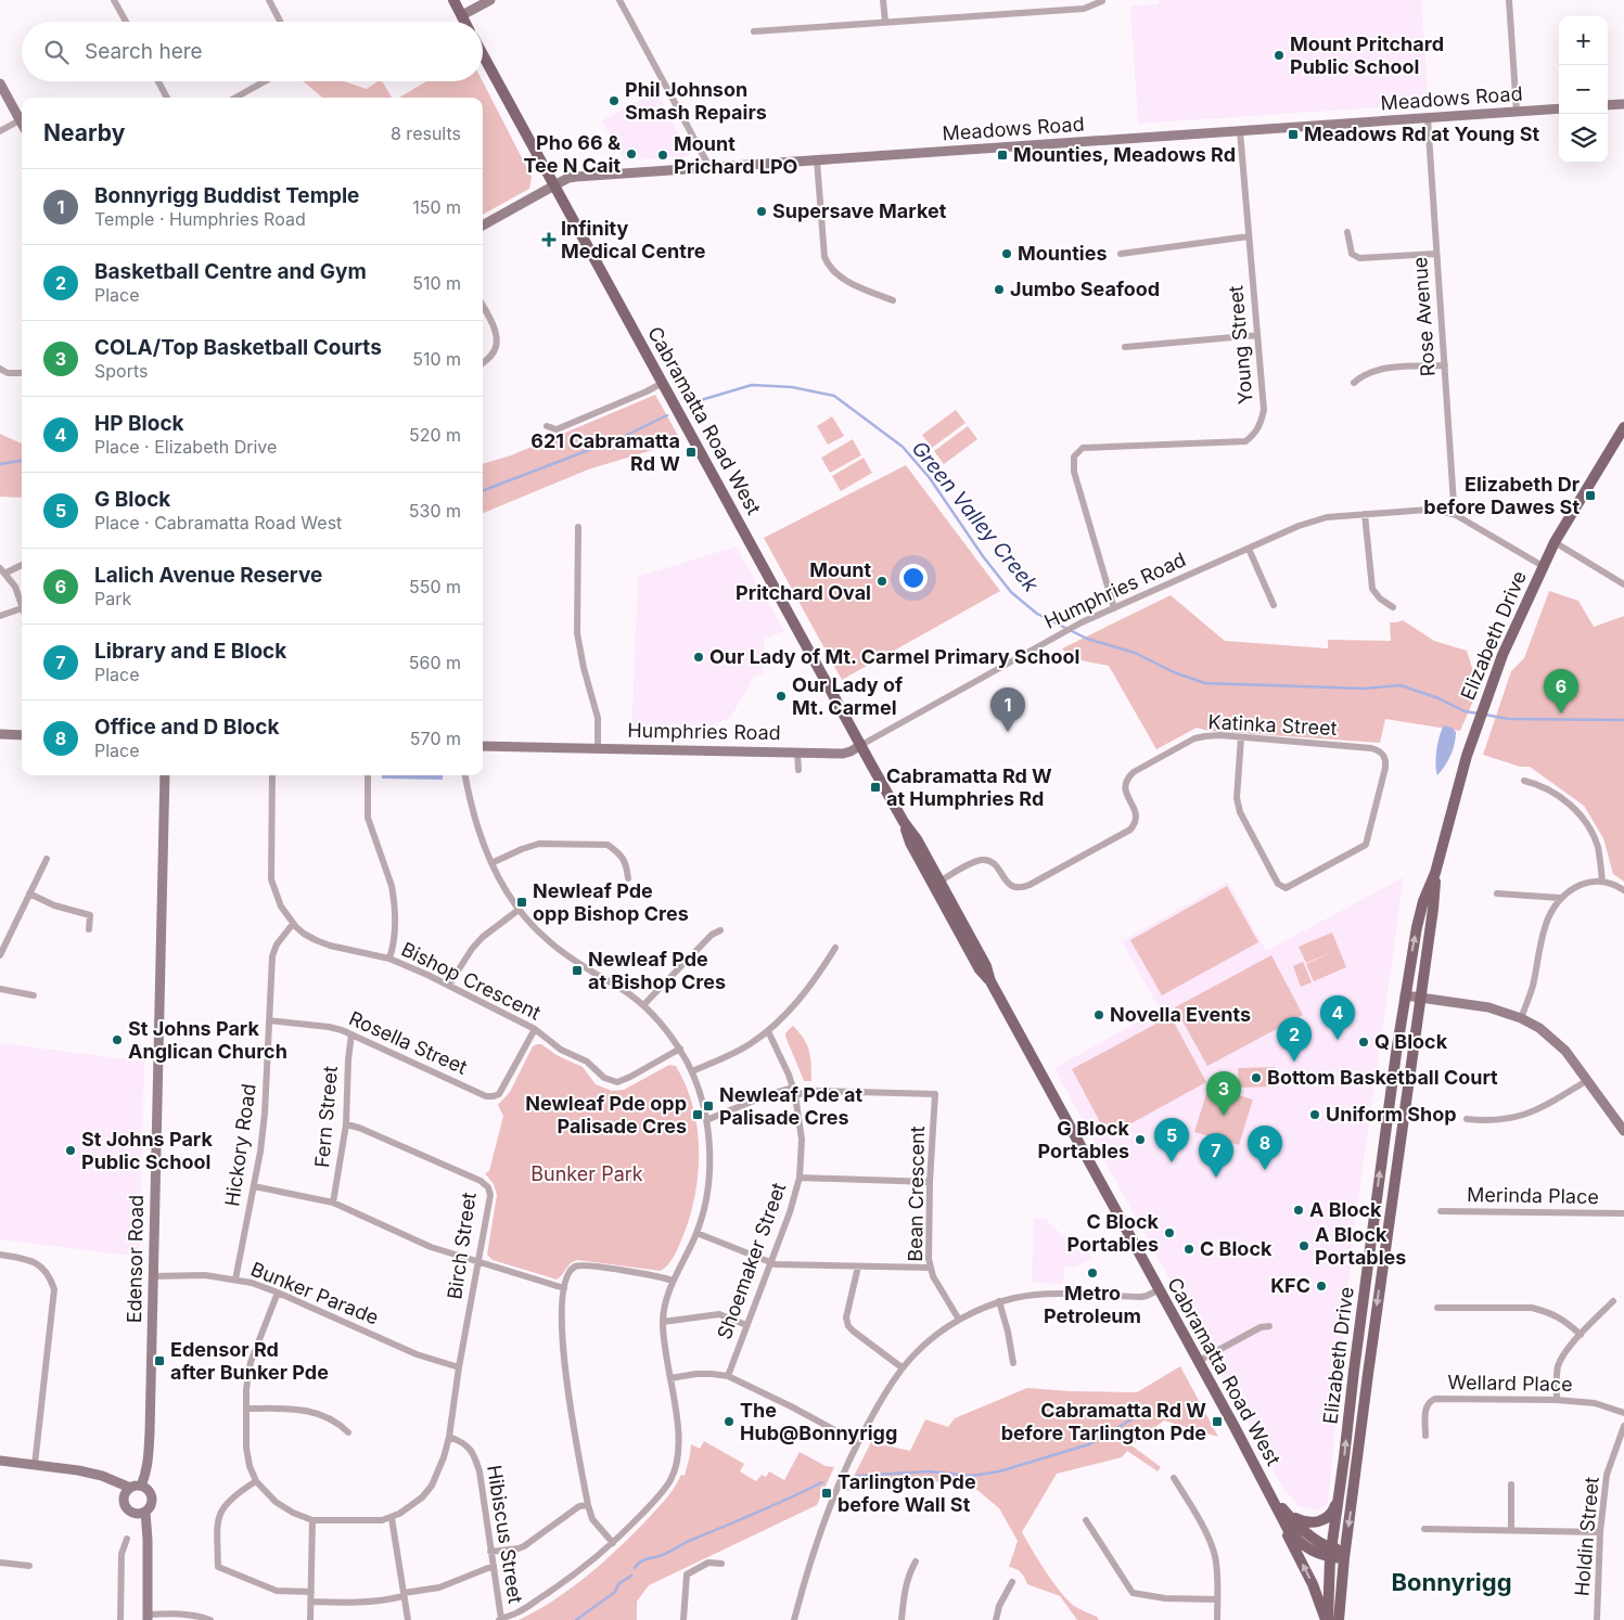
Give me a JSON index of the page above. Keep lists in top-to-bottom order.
{
  "streets": {
    "main road": [
      "Meadows Road",
      "Cabramatta Road West",
      "Humphries Road",
      "Elizabeth Drive",
      "Edensor Road"
    ],
    "street": [
      "Rose Avenue",
      "Young Street",
      "Katinka Street",
      "Bishop Crescent",
      "Rosella Street",
      "Fern Street",
      "Hickory Road",
      "Bean Crescent",
      "Merinda Place",
      "Birch Street",
      "Shoemaker Street",
      "Bunker Parade",
      "Wellard Place",
      "Hibiscus Street",
      "Holdin Street"
    ]
  },
  "crossings": [
    ["Meadows Road", "Rose Avenue"],
    ["Meadows Road", "Young Street"],
    ["Meadows Road", "Cabramatta Road West"],
    ["Rose Avenue", "Humphries Road"],
    ["Young Street", "Humphries Road"],
    ["Cabramatta Road West", "Humphries Road"],
    ["Cabramatta Road West", "Elizabeth Drive"],
    ["Cabramatta Road West", "Katinka Street"],
    ["Humphries Road", "Elizabeth Drive"],
    ["Bishop Crescent", "Rosella Street"],
    ["Bishop Crescent", "Hickory Road"],
    ["Rosella Street", "Fern Street"],
    ["Rosella Street", "Hickory Road"],
    ["Fern Street", "Birch Street"],
    ["Hickory Road", "Bunker Parade"],
    ["Bean Crescent", "Shoemaker Street"],
    ["Birch Street", "Bunker Parade"],
    ["Birch Street", "Hibiscus Street"],
    ["Edensor Road", "Bunker Parade"]
  ],
  "districts": ["Bonnyrigg"],
  "water": ["Green Valley Creek"],
  "parks": ["Bunker Park"],
  "places": {
    "other": [
      "Mount Pritchard Public School",
      "Phil Johnson Smash Repairs",
      "Pho 66 & Tee N Cait",
      "Mount Prichard LPO",
      "Supersave Market",
      "Mounties",
      "Jumbo Seafood",
      "Mount Pritchard Oval",
      "Our Lady of Mt. Carmel Primary School",
      "Our Lady of Mt. Carmel",
      "Novella Events",
      "St Johns Park Anglican Church",
      "Q Block",
      "Bottom Basketball Court",
      "Uniform Shop",
      "G Block Portables",
      "St Johns Park Public School",
      "A Block",
      "C Block Portables",
      "A Block Portables",
      "C Block",
      "Metro Petroleum",
      "KFC",
      "The Hub@Bonnyrigg"
    ],
    "transit": [
      "Meadows Rd at Young St",
      "Mounties, Meadows Rd",
      "621 Cabramatta Rd W",
      "Elizabeth Dr before Dawes St",
      "Cabramatta Rd W at Humphries Rd",
      "Newleaf Pde opp Bishop Cres",
      "Newleaf Pde at Bishop Cres",
      "Newleaf Pde at Palisade Cres",
      "Newleaf Pde opp Palisade Cres",
      "Edensor Rd after Bunker Pde",
      "Cabramatta Rd W before Tarlington Pde",
      "Tarlington Pde before Wall St"
    ],
    "health": ["Infinity Medical Centre"]
  },
  "page": {
    "map_buttons": ["+", "−"],
    "search": "Search here",
    "heading": ["Nearby", "8 results"],
    "list": [
      {
        "mark": "1",
        "name": "Bonnyrigg Buddist Temple",
        "note": "Temple · Humphries Road",
        "value": "150 m"
      },
      {
        "mark": "2",
        "name": "Basketball Centre and Gym",
        "note": "Place",
        "value": "510 m"
      },
      {
        "mark": "3",
        "name": "COLA/Top Basketball Courts",
        "note": "Sports",
        "value": "510 m"
      },
      {
        "mark": "4",
        "name": "HP Block",
        "note": "Place · Elizabeth Drive",
        "value": "520 m"
      },
      {
        "mark": "5",
        "name": "G Block",
        "note": "Place · Cabramatta Road West",
        "value": "530 m"
      },
      {
        "mark": "6",
        "name": "Lalich Avenue Reserve",
        "note": "Park",
        "value": "550 m"
      },
      {
        "mark": "7",
        "name": "Library and E Block",
        "note": "Place",
        "value": "560 m"
      },
      {
        "mark": "8",
        "name": "Office and D Block",
        "note": "Place",
        "value": "570 m"
      }
    ],
    "pins": [
      "6",
      "1",
      "4",
      "2",
      "3",
      "5",
      "8",
      "7"
    ]
  }
}
